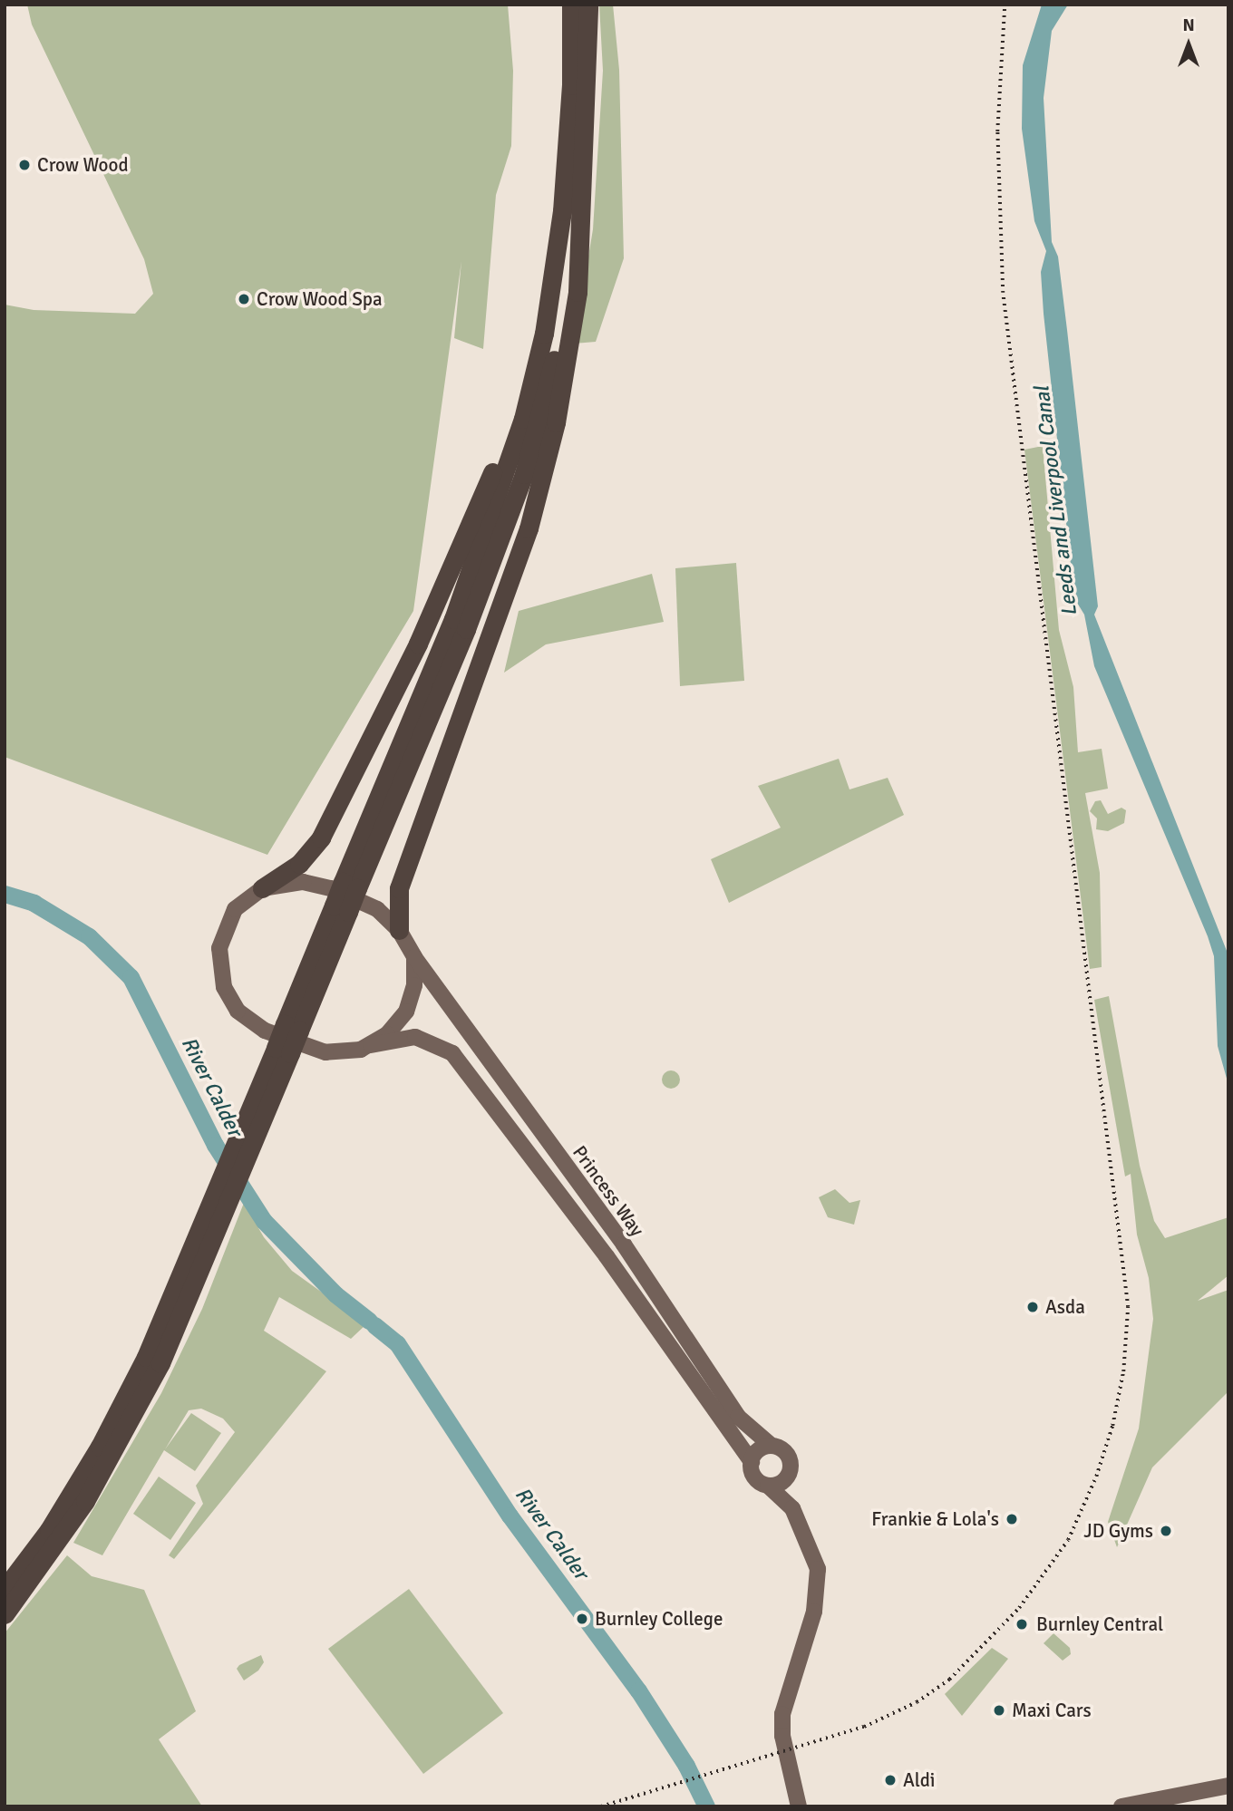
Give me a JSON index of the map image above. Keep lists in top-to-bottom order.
{
  "streets": {
    "main road": ["Princess Way"]
  },
  "water": ["Leeds and Liverpool Canal", "River Calder"],
  "places": [
    "Crow Wood",
    "Crow Wood Spa",
    "Asda",
    "Frankie & Lola's",
    "JD Gyms",
    "Burnley College",
    "Burnley Central",
    "Maxi Cars",
    "Aldi"
  ],
  "north": "top"
}
